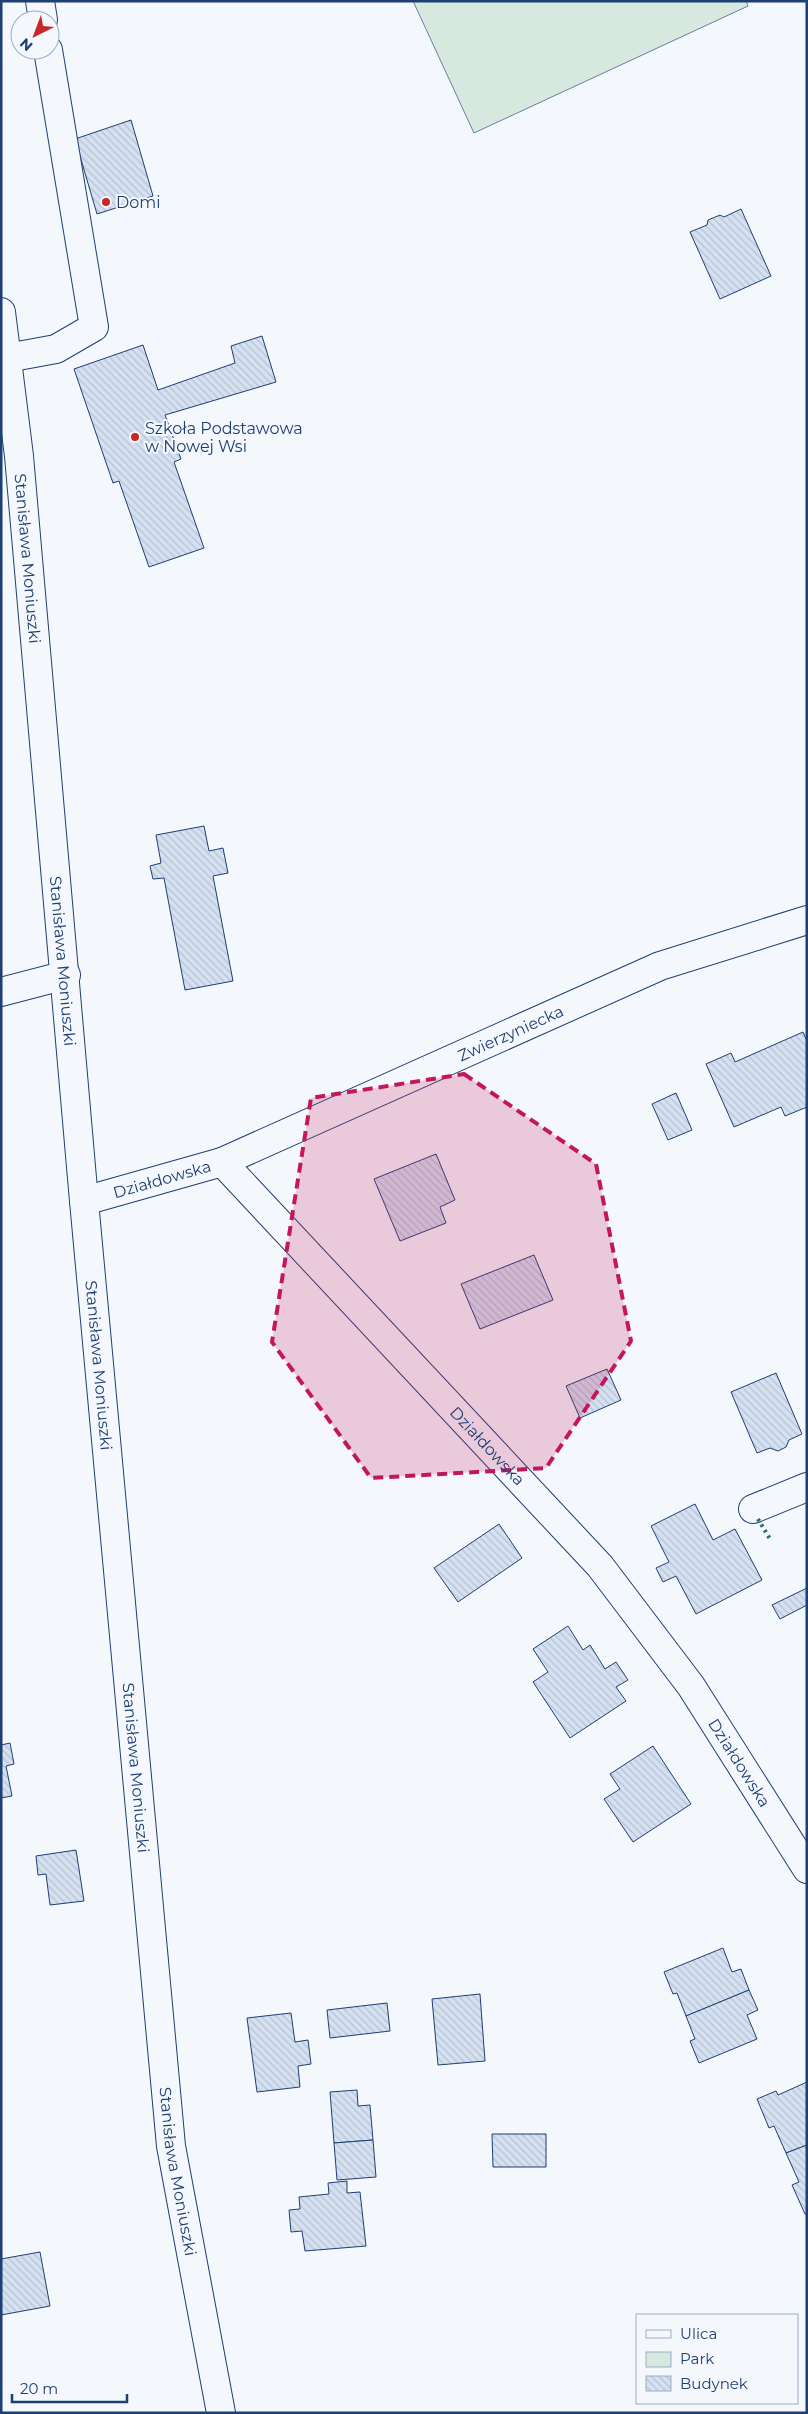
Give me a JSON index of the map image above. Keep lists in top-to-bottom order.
{
  "streets": {
    "main road": ["Stanisława Moniuszki", "Zwierzyniecka", "Działdowska"]
  },
  "crossings": [
    ["Stanisława Moniuszki", "Działdowska"],
    ["Zwierzyniecka", "Działdowska"]
  ],
  "places": ["Domi", "Szkoła Podstawowa w Nowej Wsi"],
  "legend": ["Ulica", "Park", "Budynek"],
  "scale_bar": "20 m",
  "north": "bottom left"
}
